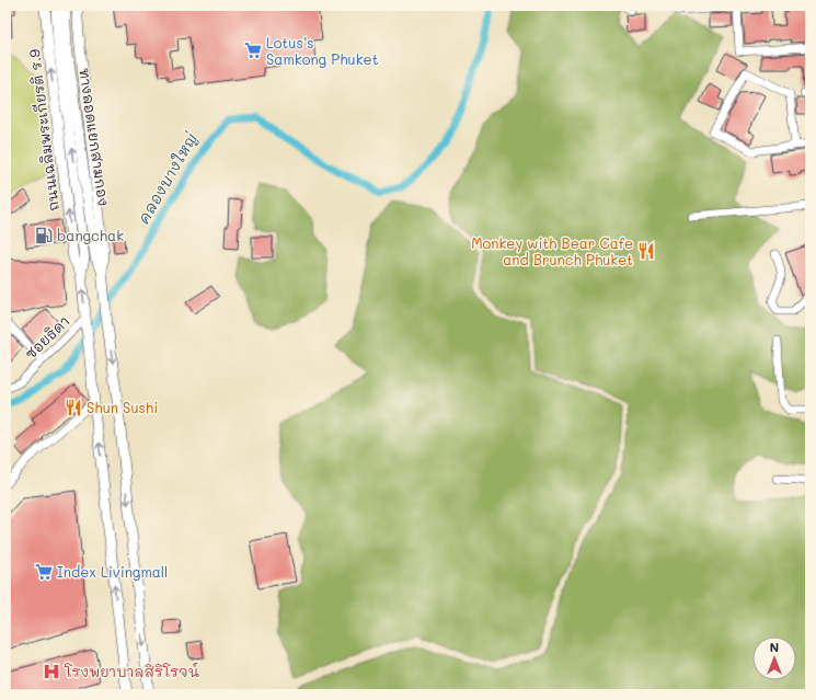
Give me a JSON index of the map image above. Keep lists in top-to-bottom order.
{
  "streets": {
    "main road": ["ถนนเฉลิมพระเกียรติ ร.9", "ทางลอดแยกสามกอง"],
    "street": ["ซอยธิดา"]
  },
  "crossings": [
    ["ถนนเฉลิมพระเกียรติ ร.9", "ทางลอดแยกสามกอง"],
    ["ถนนเฉลิมพระเกียรติ ร.9", "ซอยธิดา"]
  ],
  "water": ["คลองบางใหญ่"],
  "places": {
    "supermarket": ["Lotus’s Samkong Phuket", "Index Livingmall"],
    "fuel station": ["bangchak"],
    "restaurant": ["Monkey with Bear Cafe and Brunch Phuket", "Shun Sushi"],
    "hospital": ["โรงพยาบาลสิริโรจน์"]
  },
  "north": "top"
}
